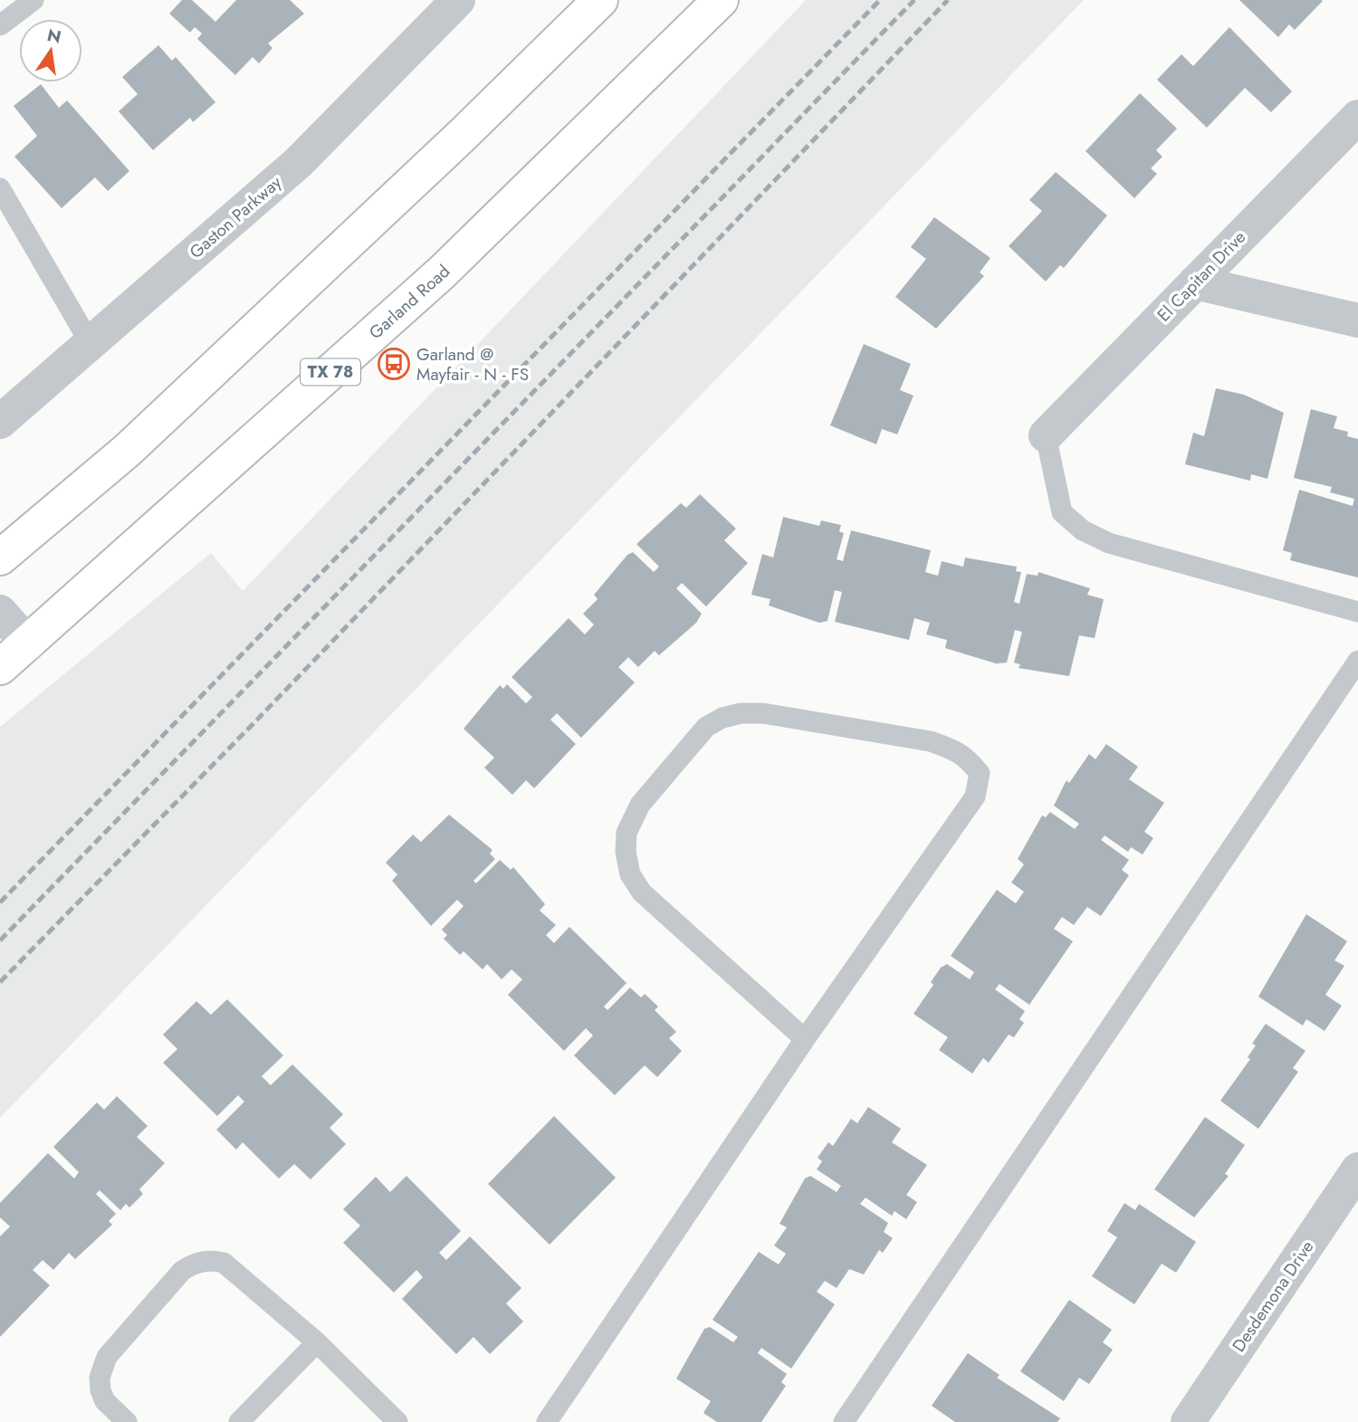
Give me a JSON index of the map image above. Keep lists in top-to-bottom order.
{
  "streets": {
    "main road": ["Garland Road", "TX 78"],
    "street": ["Gaston Parkway", "El Capitan Drive", "Desdemona Drive"]
  },
  "places": {
    "bus stop": ["Garland @ Mayfair - N - FS"]
  },
  "north": "top"
}
